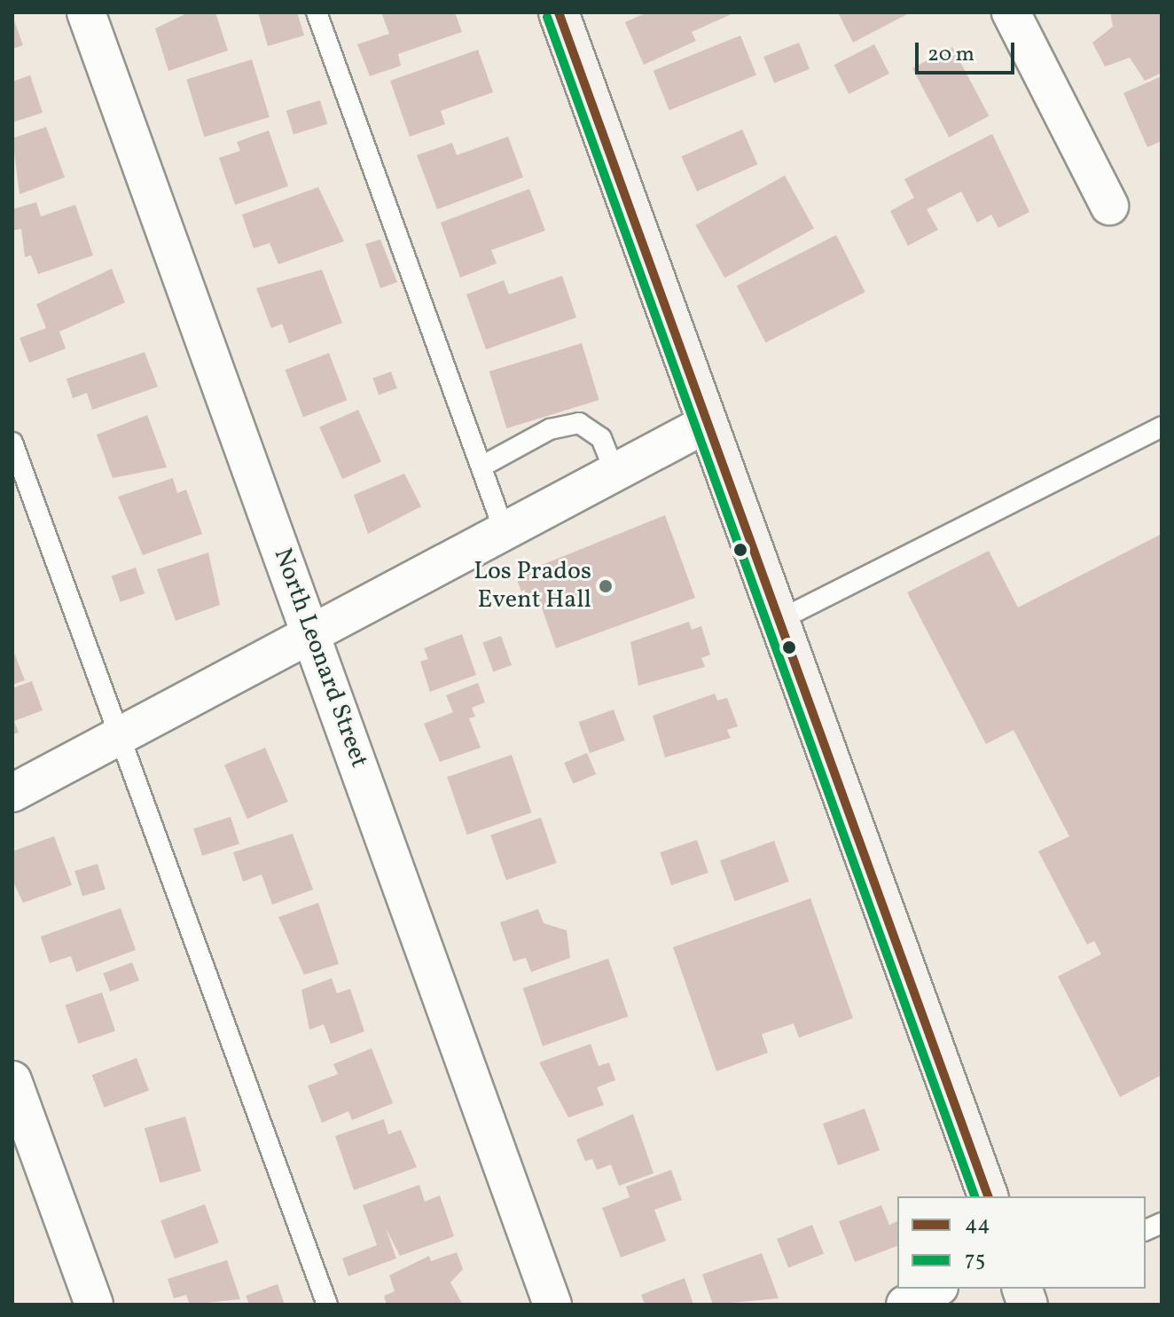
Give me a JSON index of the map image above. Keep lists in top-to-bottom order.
{
  "streets": {
    "street": ["North Leonard Street"]
  },
  "places": ["Los Prados Event Hall"],
  "lines": ["transit line 44", "transit line 75"],
  "legend": ["44", "75"],
  "scale_bar": "20 m"
}
